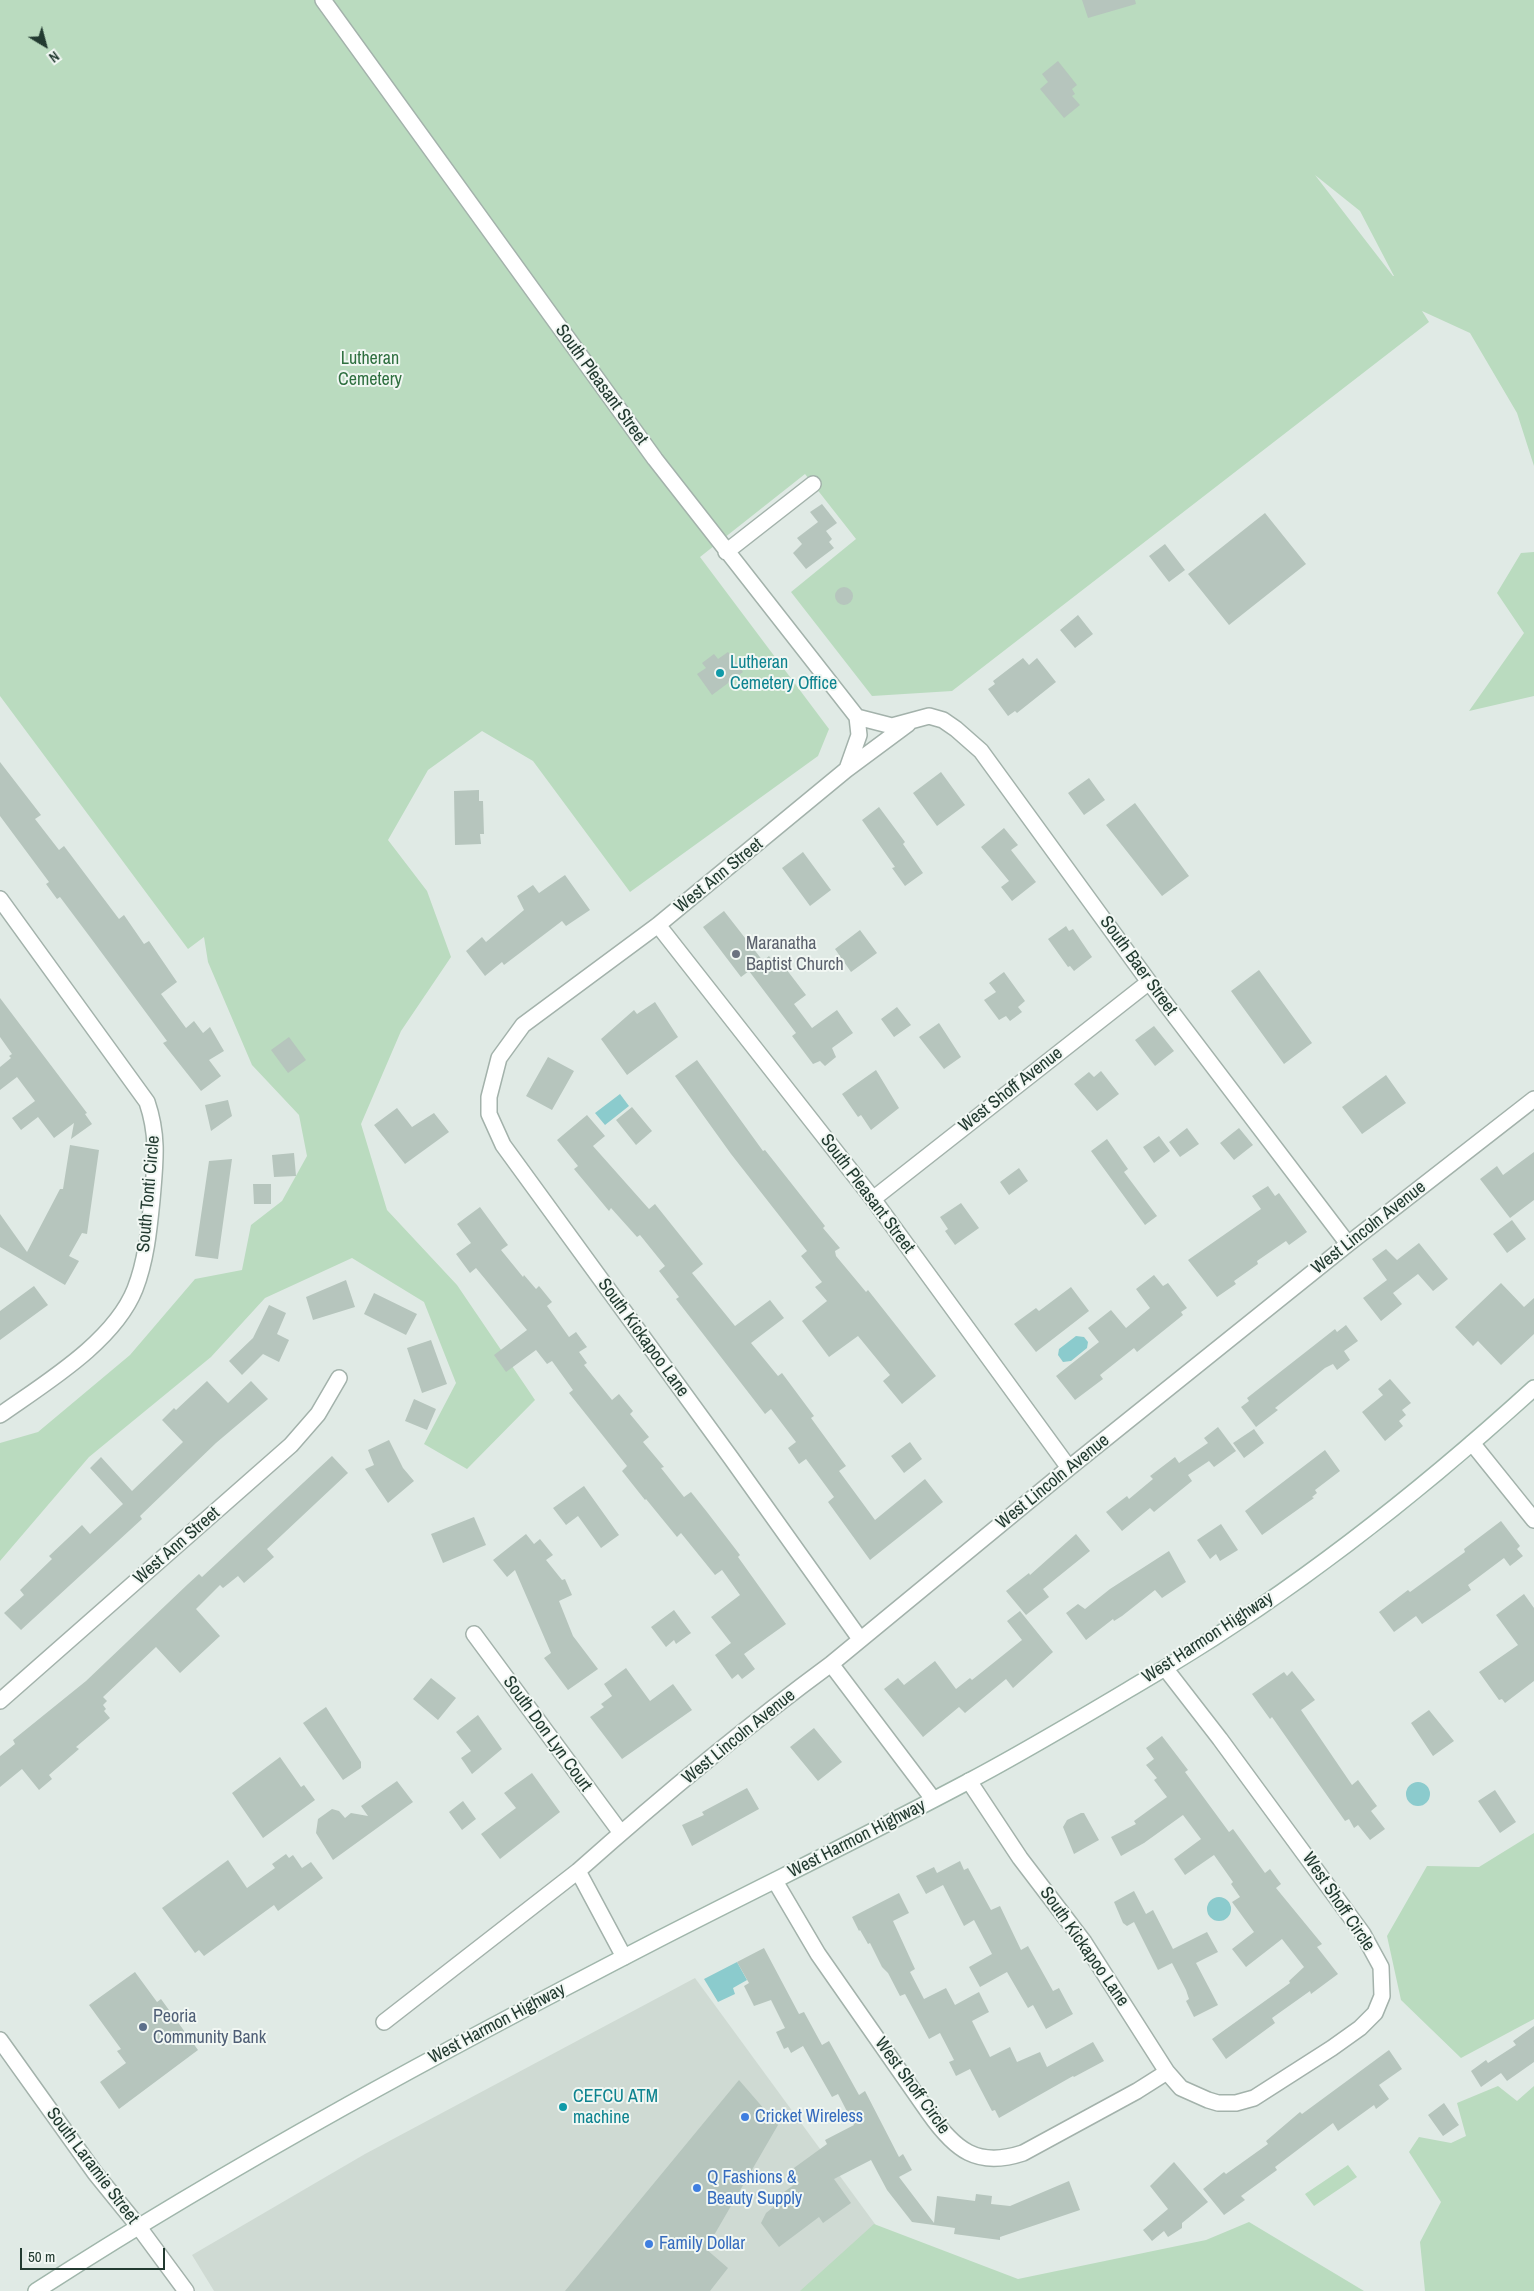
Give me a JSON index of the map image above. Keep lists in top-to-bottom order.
{
  "streets": {
    "street": [
      "South Pleasant Street",
      "West Ann Street",
      "South Baer Street",
      "West Shoff Avenue",
      "South Tonti Circle",
      "West Lincoln Avenue",
      "South Kickapoo Lane",
      "West Harmon Highway",
      "South Don Lyn Court",
      "West Shoff Circle",
      "South Laramie Street"
    ]
  },
  "crossings": [
    ["South Pleasant Street", "West Ann Street"],
    ["South Pleasant Street", "West Shoff Avenue"],
    ["South Pleasant Street", "West Lincoln Avenue"],
    ["West Ann Street", "South Baer Street"],
    ["West Ann Street", "South Kickapoo Lane"],
    ["South Baer Street", "West Shoff Avenue"],
    ["South Baer Street", "West Lincoln Avenue"],
    ["West Lincoln Avenue", "South Kickapoo Lane"],
    ["West Lincoln Avenue", "South Don Lyn Court"],
    ["South Kickapoo Lane", "West Harmon Highway"],
    ["South Kickapoo Lane", "West Shoff Circle"],
    ["West Harmon Highway", "West Shoff Circle"],
    ["West Harmon Highway", "South Laramie Street"]
  ],
  "parks": ["Lutheran Cemetery"],
  "places": [
    "Lutheran Cemetery Office",
    "Maranatha Baptist Church",
    "Peoria Community Bank",
    "CEFCU ATM machine",
    "Cricket Wireless",
    "Q Fashions & Beauty Supply",
    "Family Dollar"
  ],
  "scale_bar": "50 m",
  "north": "bottom right"
}
